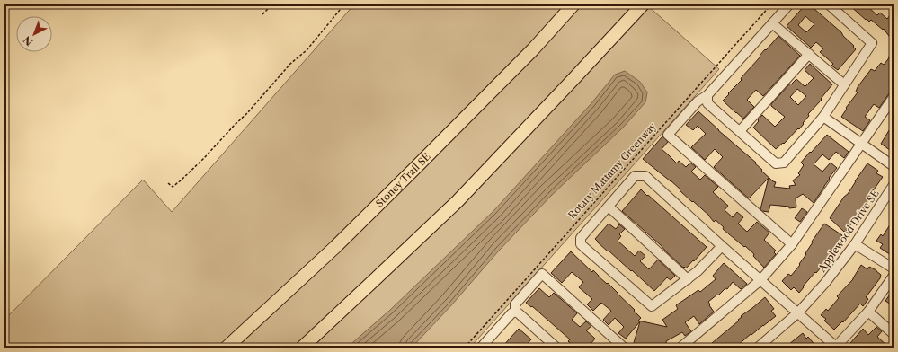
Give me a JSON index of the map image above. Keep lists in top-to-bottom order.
{
  "streets": {
    "highway": ["Stoney Trail SE"],
    "street": ["Applewood Drive SE"],
    "path": ["Rotary Mattamy Greenway"]
  },
  "north": "bottom left"
}
